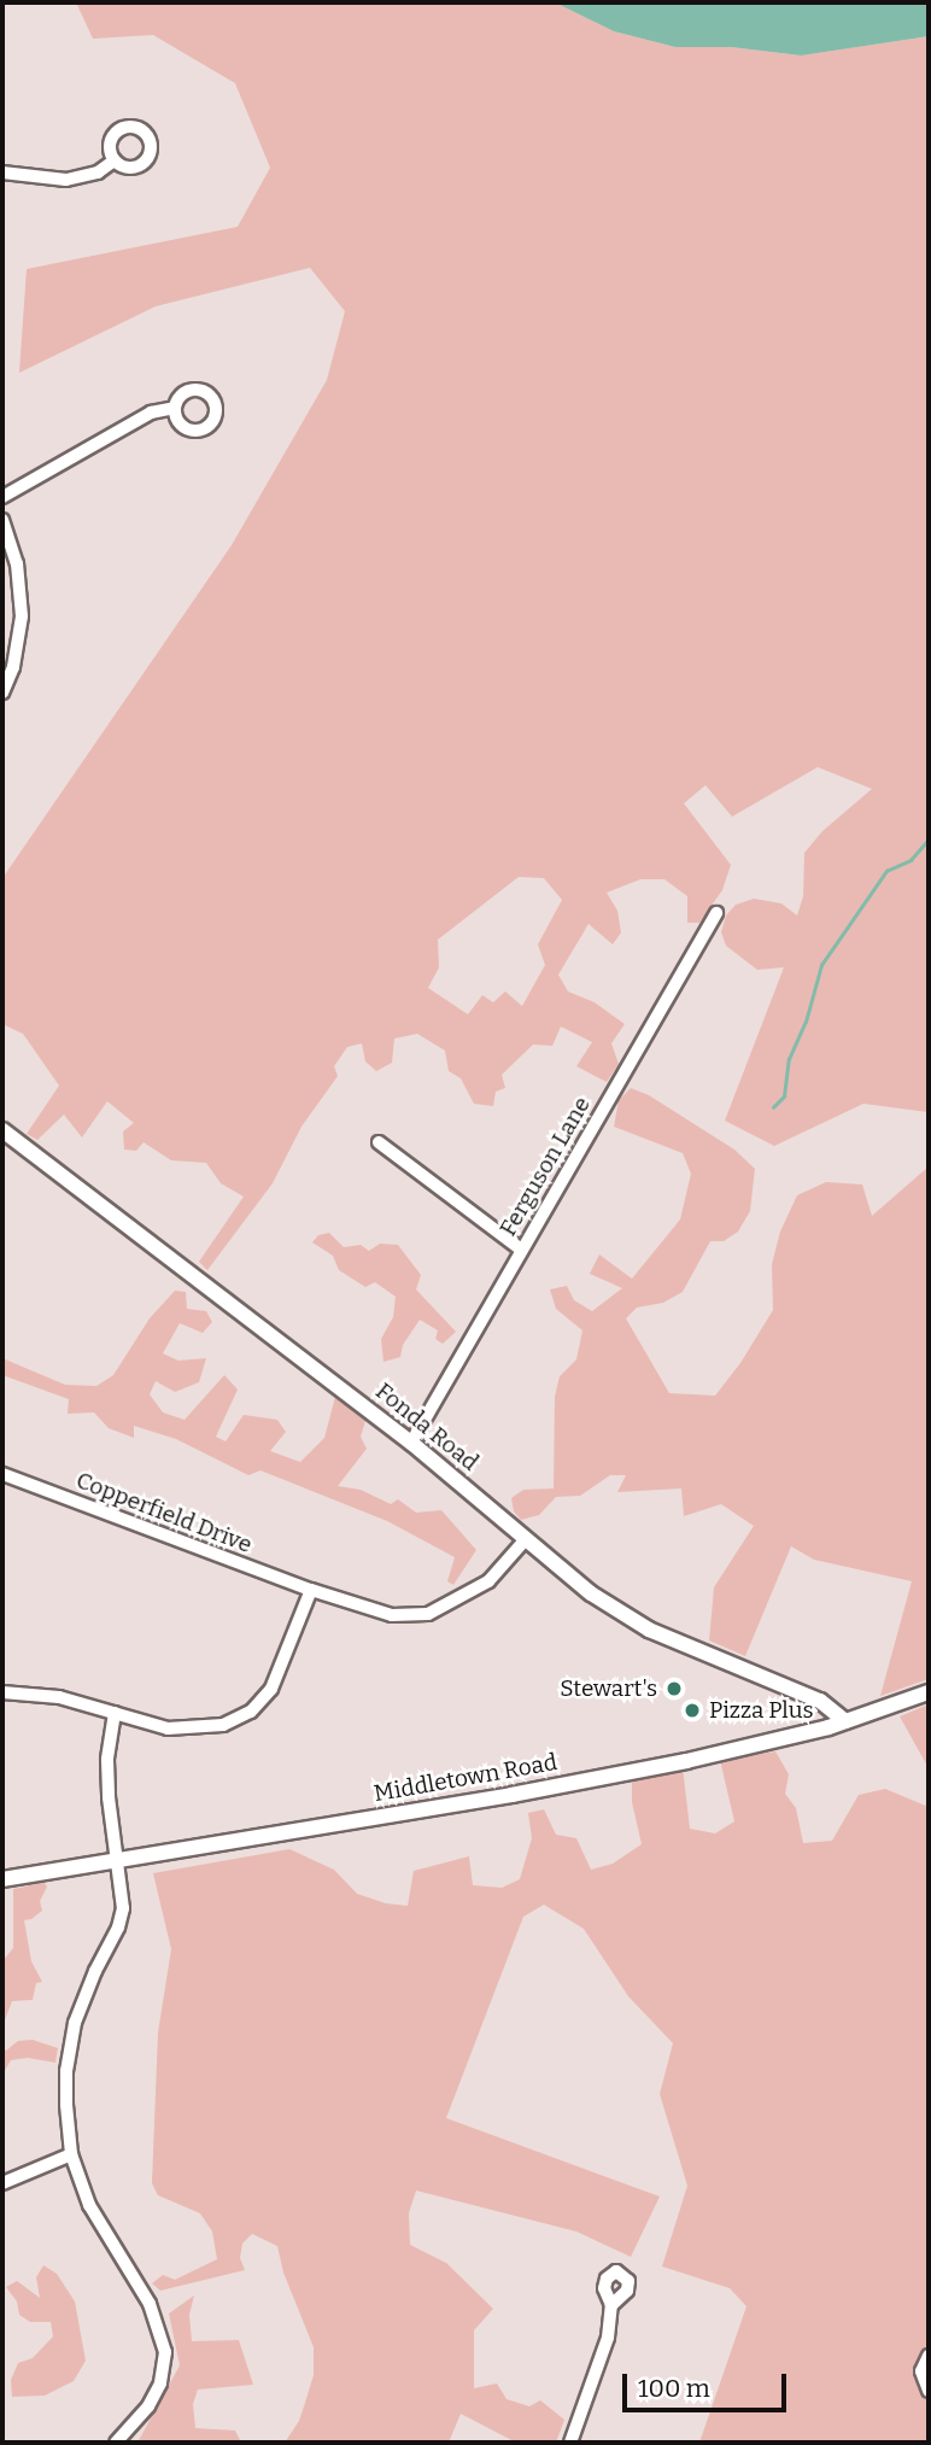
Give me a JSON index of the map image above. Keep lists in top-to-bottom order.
{
  "streets": {
    "street": [
      "Ferguson Lane",
      "Fonda Road",
      "Copperfield Drive",
      "Middletown Road"
    ]
  },
  "crossings": [
    ["Ferguson Lane", "Fonda Road"],
    ["Fonda Road", "Copperfield Drive"],
    ["Fonda Road", "Middletown Road"]
  ],
  "places": ["Stewart's", "Pizza Plus"],
  "scale_bar": "100 m"
}
